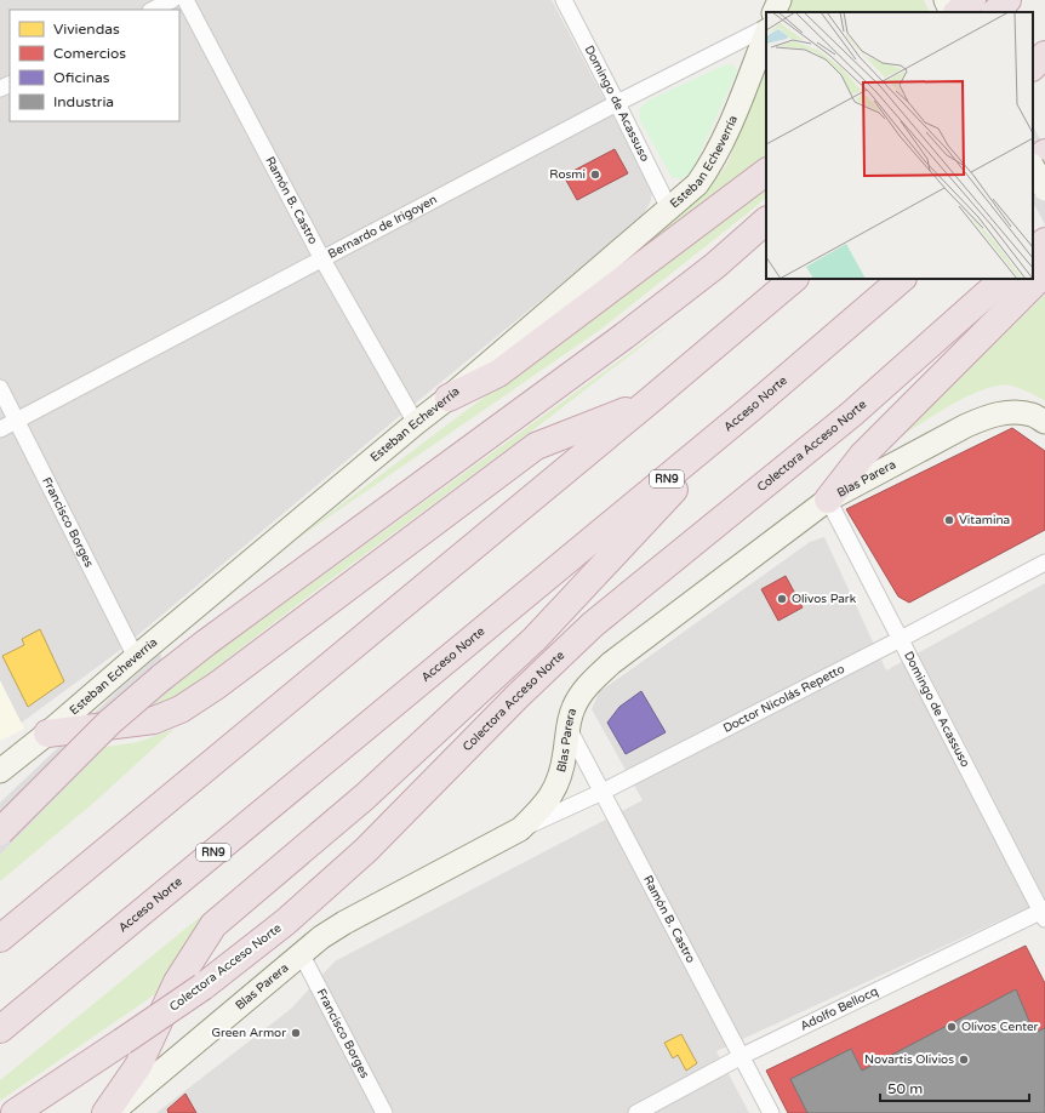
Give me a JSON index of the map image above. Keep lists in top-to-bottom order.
{
  "streets": {
    "highway": ["Acceso Norte", "Colectora Acceso Norte", "RN9"],
    "street": [
      "Domingo de Acassuso",
      "Esteban Echeverría",
      "Ramón B. Castro",
      "Bernardo de Irigoyen",
      "Blas Parera",
      "Francisco Borges",
      "Doctor Nicolás Repetto",
      "Adolfo Bellocq"
    ]
  },
  "crossings": [
    ["Domingo de Acassuso", "Esteban Echeverría"],
    ["Domingo de Acassuso", "Bernardo de Irigoyen"],
    ["Domingo de Acassuso", "Blas Parera"],
    ["Domingo de Acassuso", "Doctor Nicolás Repetto"],
    ["Domingo de Acassuso", "Adolfo Bellocq"],
    ["Esteban Echeverría", "Ramón B. Castro"],
    ["Esteban Echeverría", "Francisco Borges"],
    ["Ramón B. Castro", "Bernardo de Irigoyen"],
    ["Ramón B. Castro", "Blas Parera"],
    ["Ramón B. Castro", "Doctor Nicolás Repetto"],
    ["Ramón B. Castro", "Adolfo Bellocq"],
    ["Bernardo de Irigoyen", "Francisco Borges"],
    ["Blas Parera", "Francisco Borges"],
    ["Blas Parera", "Doctor Nicolás Repetto"]
  ],
  "places": [
    "Rosmi",
    "Vitamina",
    "Olivos Park",
    "Olivos Center",
    "Green Armor",
    "Novartis Olivios"
  ],
  "legend": [
    "Viviendas",
    "Comercios",
    "Oficinas",
    "Industria"
  ],
  "scale_bar": "50 m"
}
